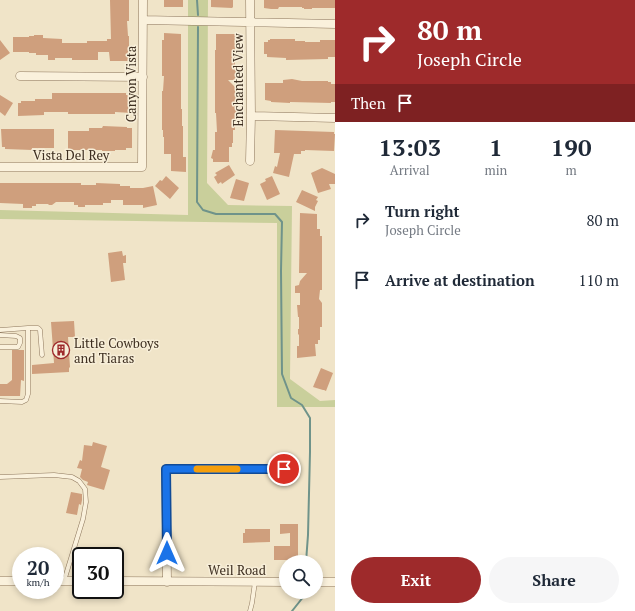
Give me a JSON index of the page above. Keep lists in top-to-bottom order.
{
  "streets": {
    "street": [
      "Enchanted View",
      "Canyon Vista",
      "Vista Del Rey",
      "Weil Road"
    ]
  },
  "crossings": [
    ["Canyon Vista", "Vista Del Rey"]
  ],
  "places": {
    "building": ["Little Cowboys and Tiaras"]
  },
  "page": {
    "turn": ["80 m", "Joseph Circle"],
    "then": "Then",
    "eta": [
      "13:03",
      "Arrival",
      "1",
      "min",
      "190",
      "m"
    ],
    "list": [
      {
        "name": "Turn right",
        "note": "Joseph Circle",
        "value": "80 m"
      },
      {
        "name": "Arrive at destination",
        "value": "110 m"
      }
    ],
    "speed": "20 km/h",
    "limit": "30",
    "buttons": ["Exit", "Share"]
  }
}
